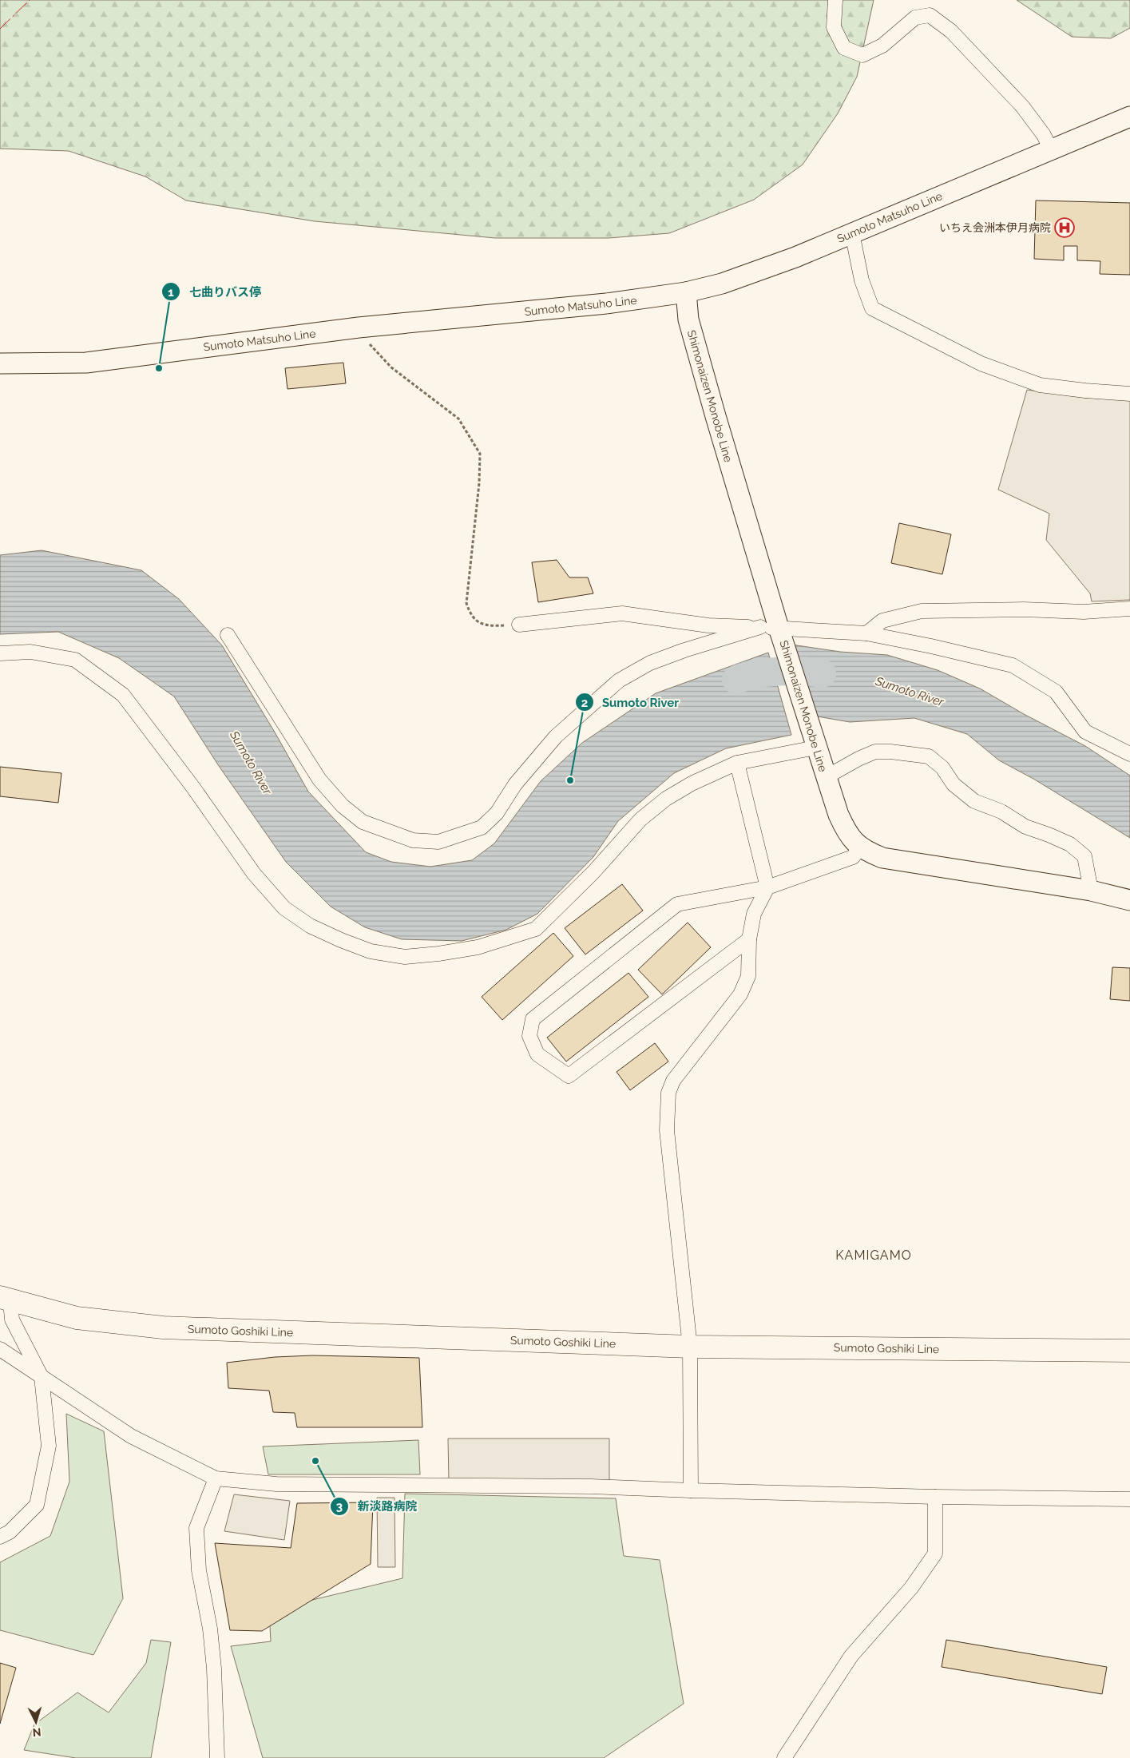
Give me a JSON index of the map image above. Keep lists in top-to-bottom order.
{
  "streets": {
    "main road": ["Sumoto Matsuho Line", "Shimonaizen Monobe Line", "Sumoto Goshiki Line"]
  },
  "crossings": [
    ["Sumoto Matsuho Line", "Shimonaizen Monobe Line"]
  ],
  "districts": ["KAMIGAMO"],
  "water": ["Sumoto River"],
  "places": {
    "hospital": ["いちえ会洲本伊月病院"],
    "other": ["七曲りバス停", "Sumoto River", "新淡路病院"]
  },
  "north": "bottom"
}
